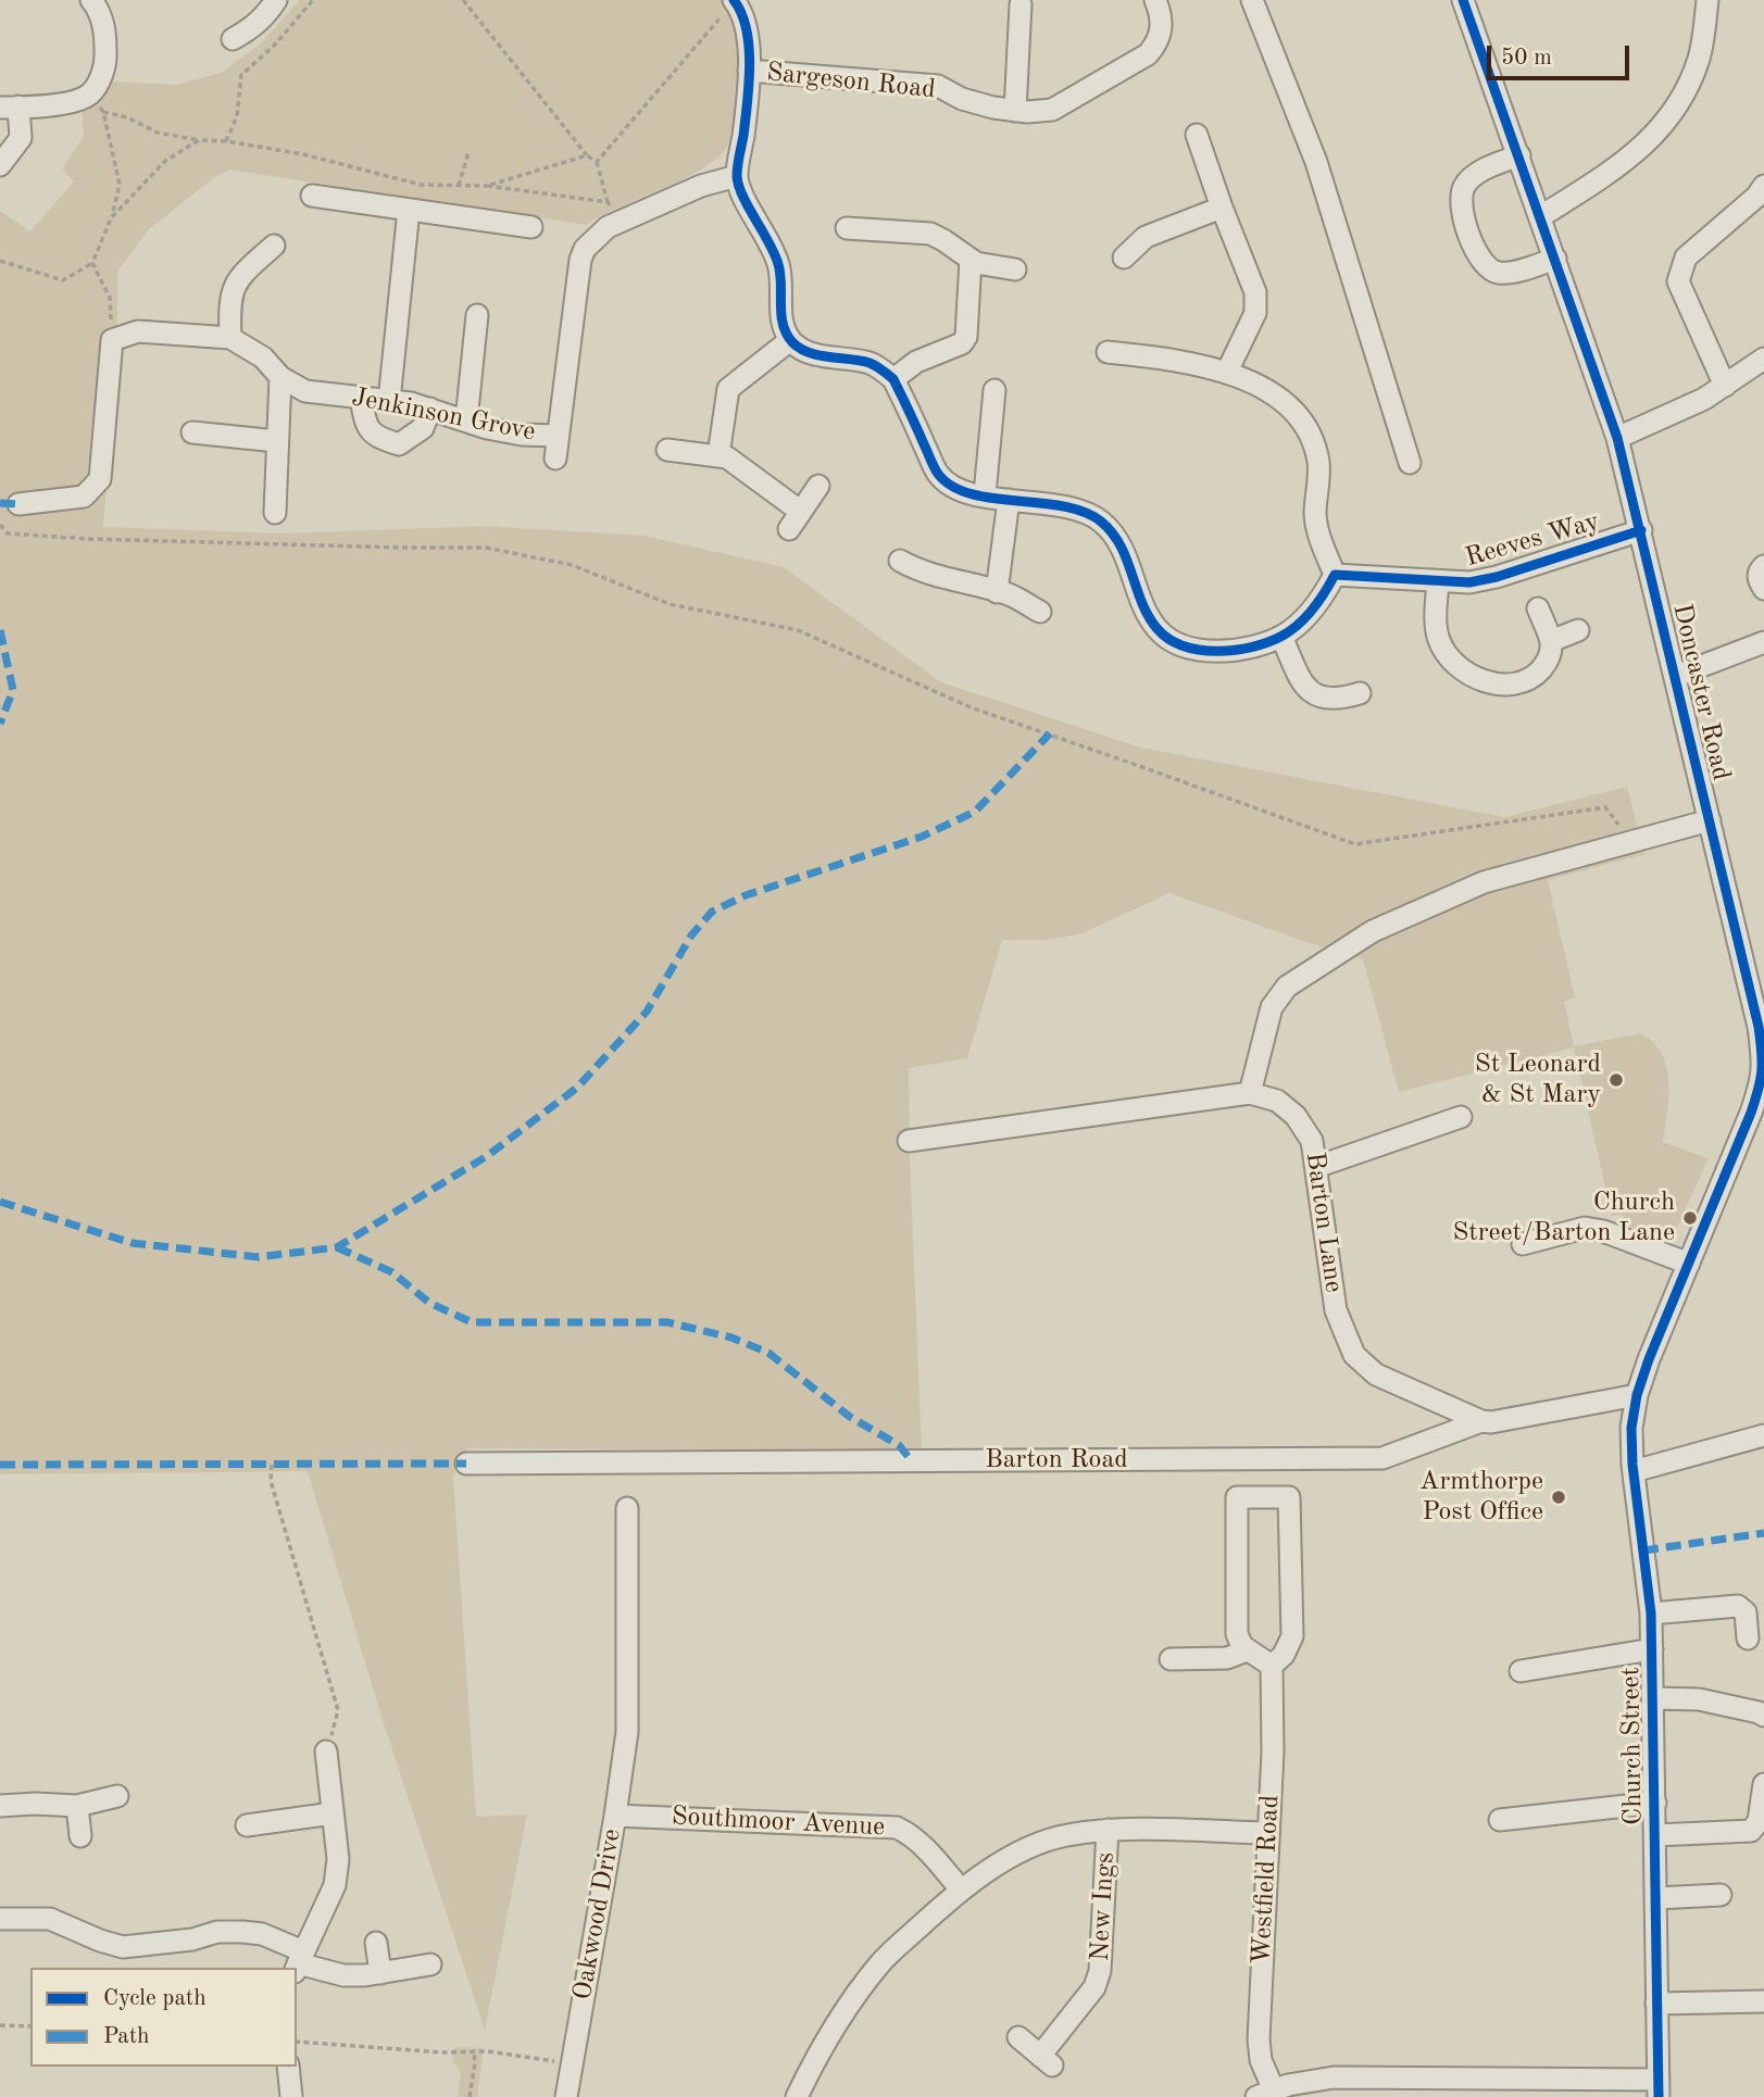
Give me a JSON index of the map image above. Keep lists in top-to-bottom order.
{
  "streets": {
    "street": [
      "Sargeson Road",
      "Jenkinson Grove",
      "Reeves Way",
      "Doncaster Road",
      "Barton Lane",
      "Barton Road",
      "Church Street",
      "Southmoor Avenue",
      "Westfield Road",
      "New Ings",
      "Oakwood Drive"
    ]
  },
  "crossings": [
    ["Reeves Way", "Doncaster Road"],
    ["Doncaster Road", "Barton Road"],
    ["Doncaster Road", "Church Street"],
    ["Barton Lane", "Barton Road"],
    ["Barton Road", "Church Street"],
    ["Southmoor Avenue", "Oakwood Drive"]
  ],
  "places": ["St Leonard & St Mary", "Church Street/Barton Lane", "Armthorpe Post Office"],
  "legend": ["Cycle path", "Path"],
  "scale_bar": "50 m"
}
